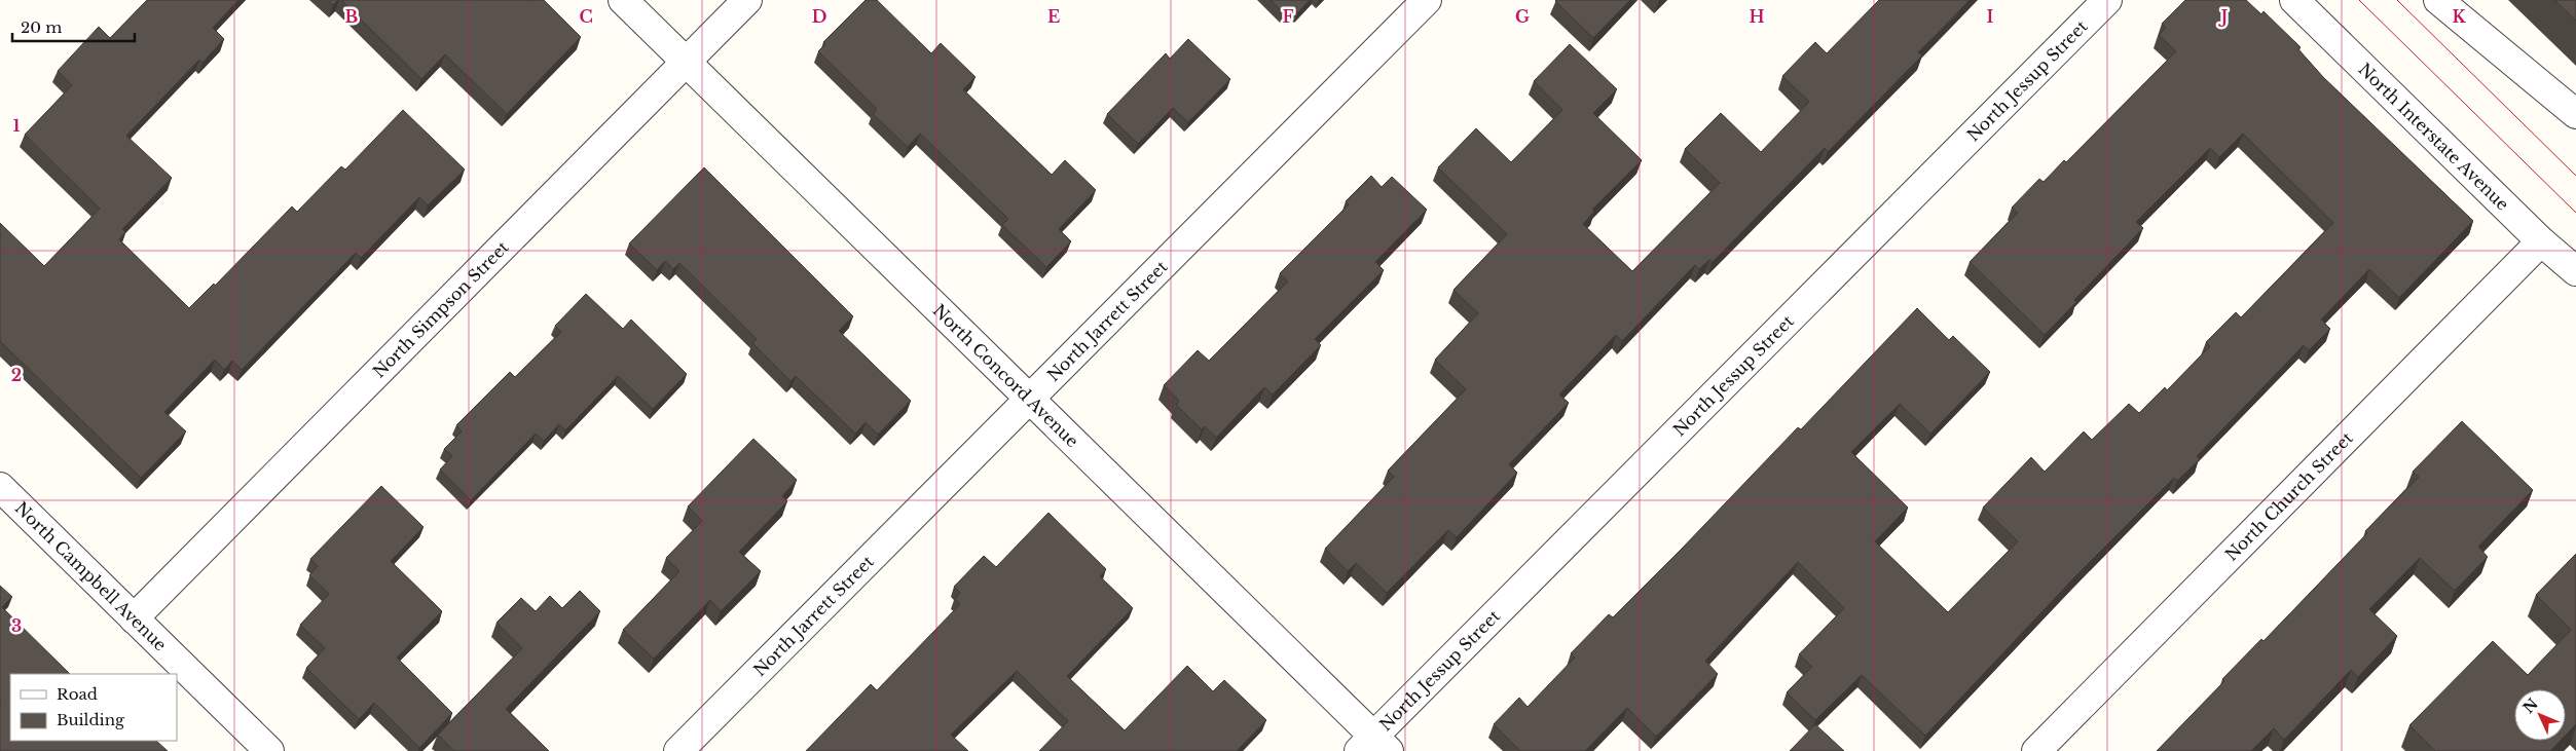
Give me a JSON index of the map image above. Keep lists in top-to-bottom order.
{
  "streets": {
    "street": [
      "North Jessup Street",
      "North Interstate Avenue",
      "North Simpson Street",
      "North Jarrett Street",
      "North Concord Avenue",
      "North Church Street",
      "North Campbell Avenue"
    ]
  },
  "crossings": [
    ["North Jessup Street", "North Concord Avenue"],
    ["North Interstate Avenue", "North Church Street"],
    ["North Simpson Street", "North Concord Avenue"],
    ["North Simpson Street", "North Campbell Avenue"],
    ["North Jarrett Street", "North Concord Avenue"]
  ],
  "legend": ["Road", "Building"],
  "scale_bar": "20 m",
  "north": "top left",
  "grid": {
    "columns": [
      "B",
      "C",
      "D",
      "E",
      "F",
      "G",
      "H",
      "I",
      "J",
      "K"
    ],
    "rows": ["1", "2", "3"]
  }
}
